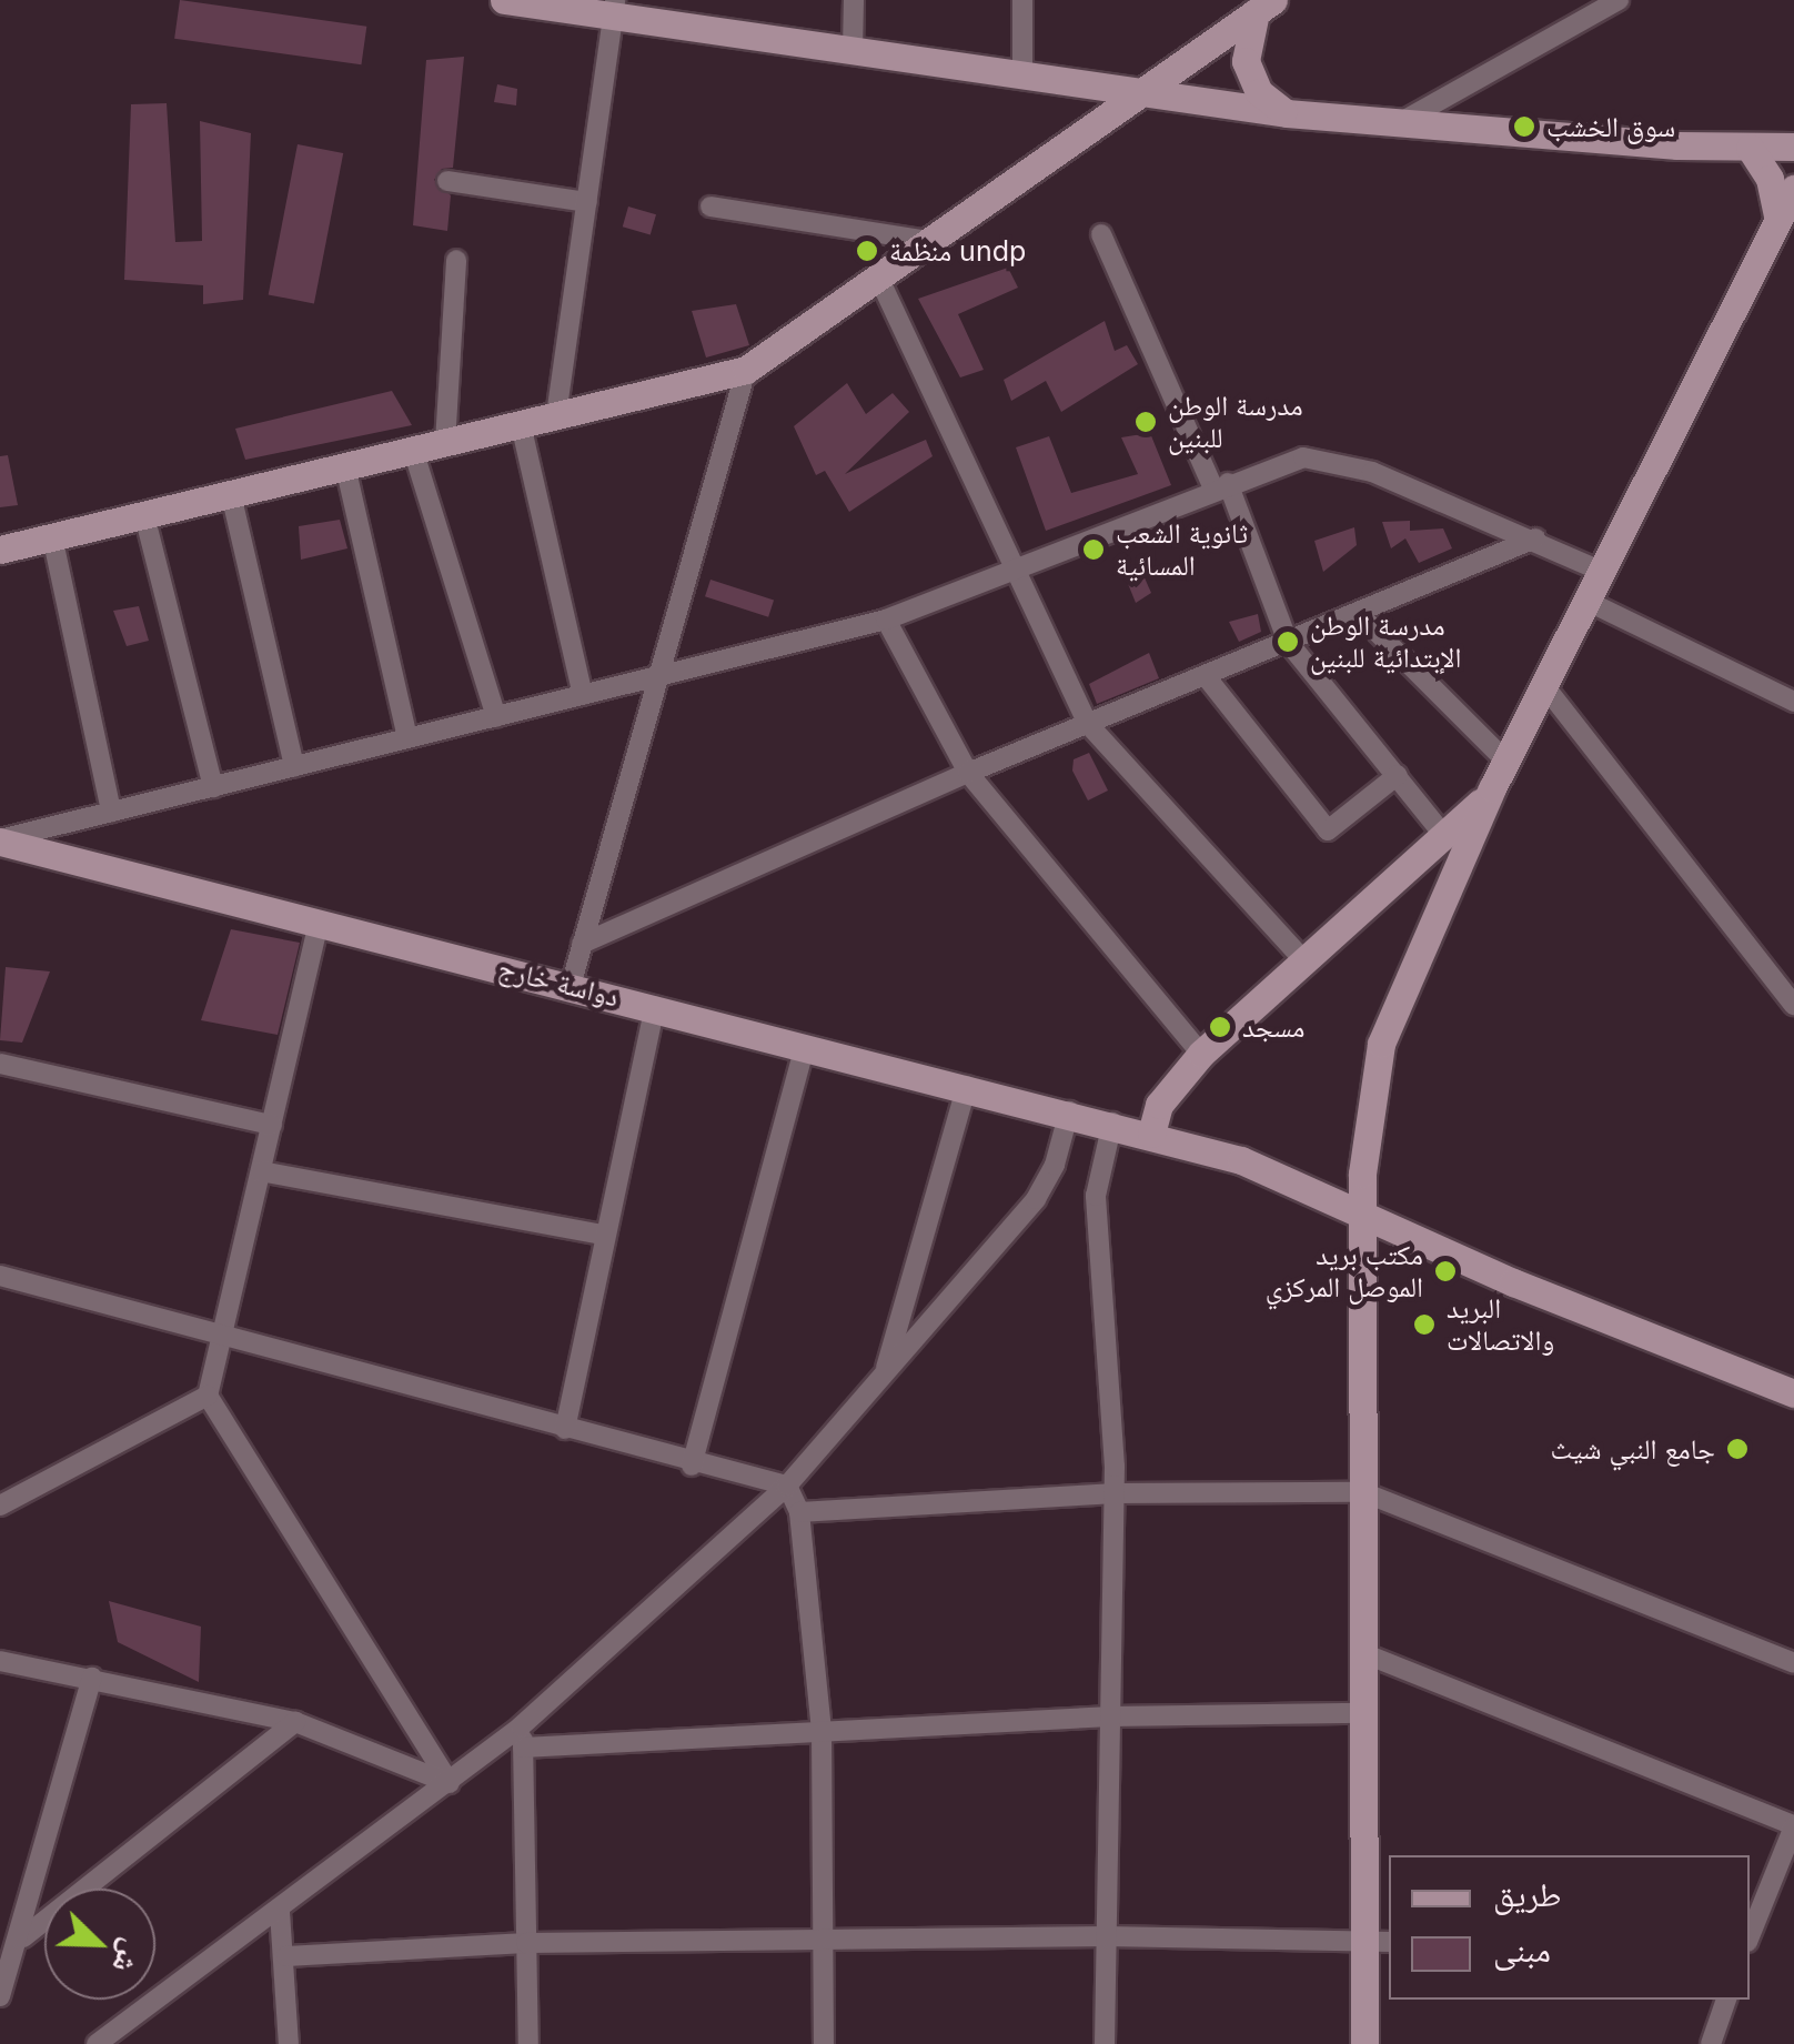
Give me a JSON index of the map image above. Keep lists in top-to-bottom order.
{
  "streets": {
    "street": ["دواسة خارج"]
  },
  "places": [
    "سوق الخشب",
    "منظمة undp",
    "مدرسة الوطن للبنين",
    "ثانوية الشعب المسائية",
    "مدرسة الوطن الإبتدائية للبنين",
    "مسجد",
    "مكتب بريد الموصل المركزي",
    "البريد والاتصالات",
    "جامع النبي شيث"
  ],
  "legend": ["طريق", "مبنى"],
  "north": "bottom right"
}
